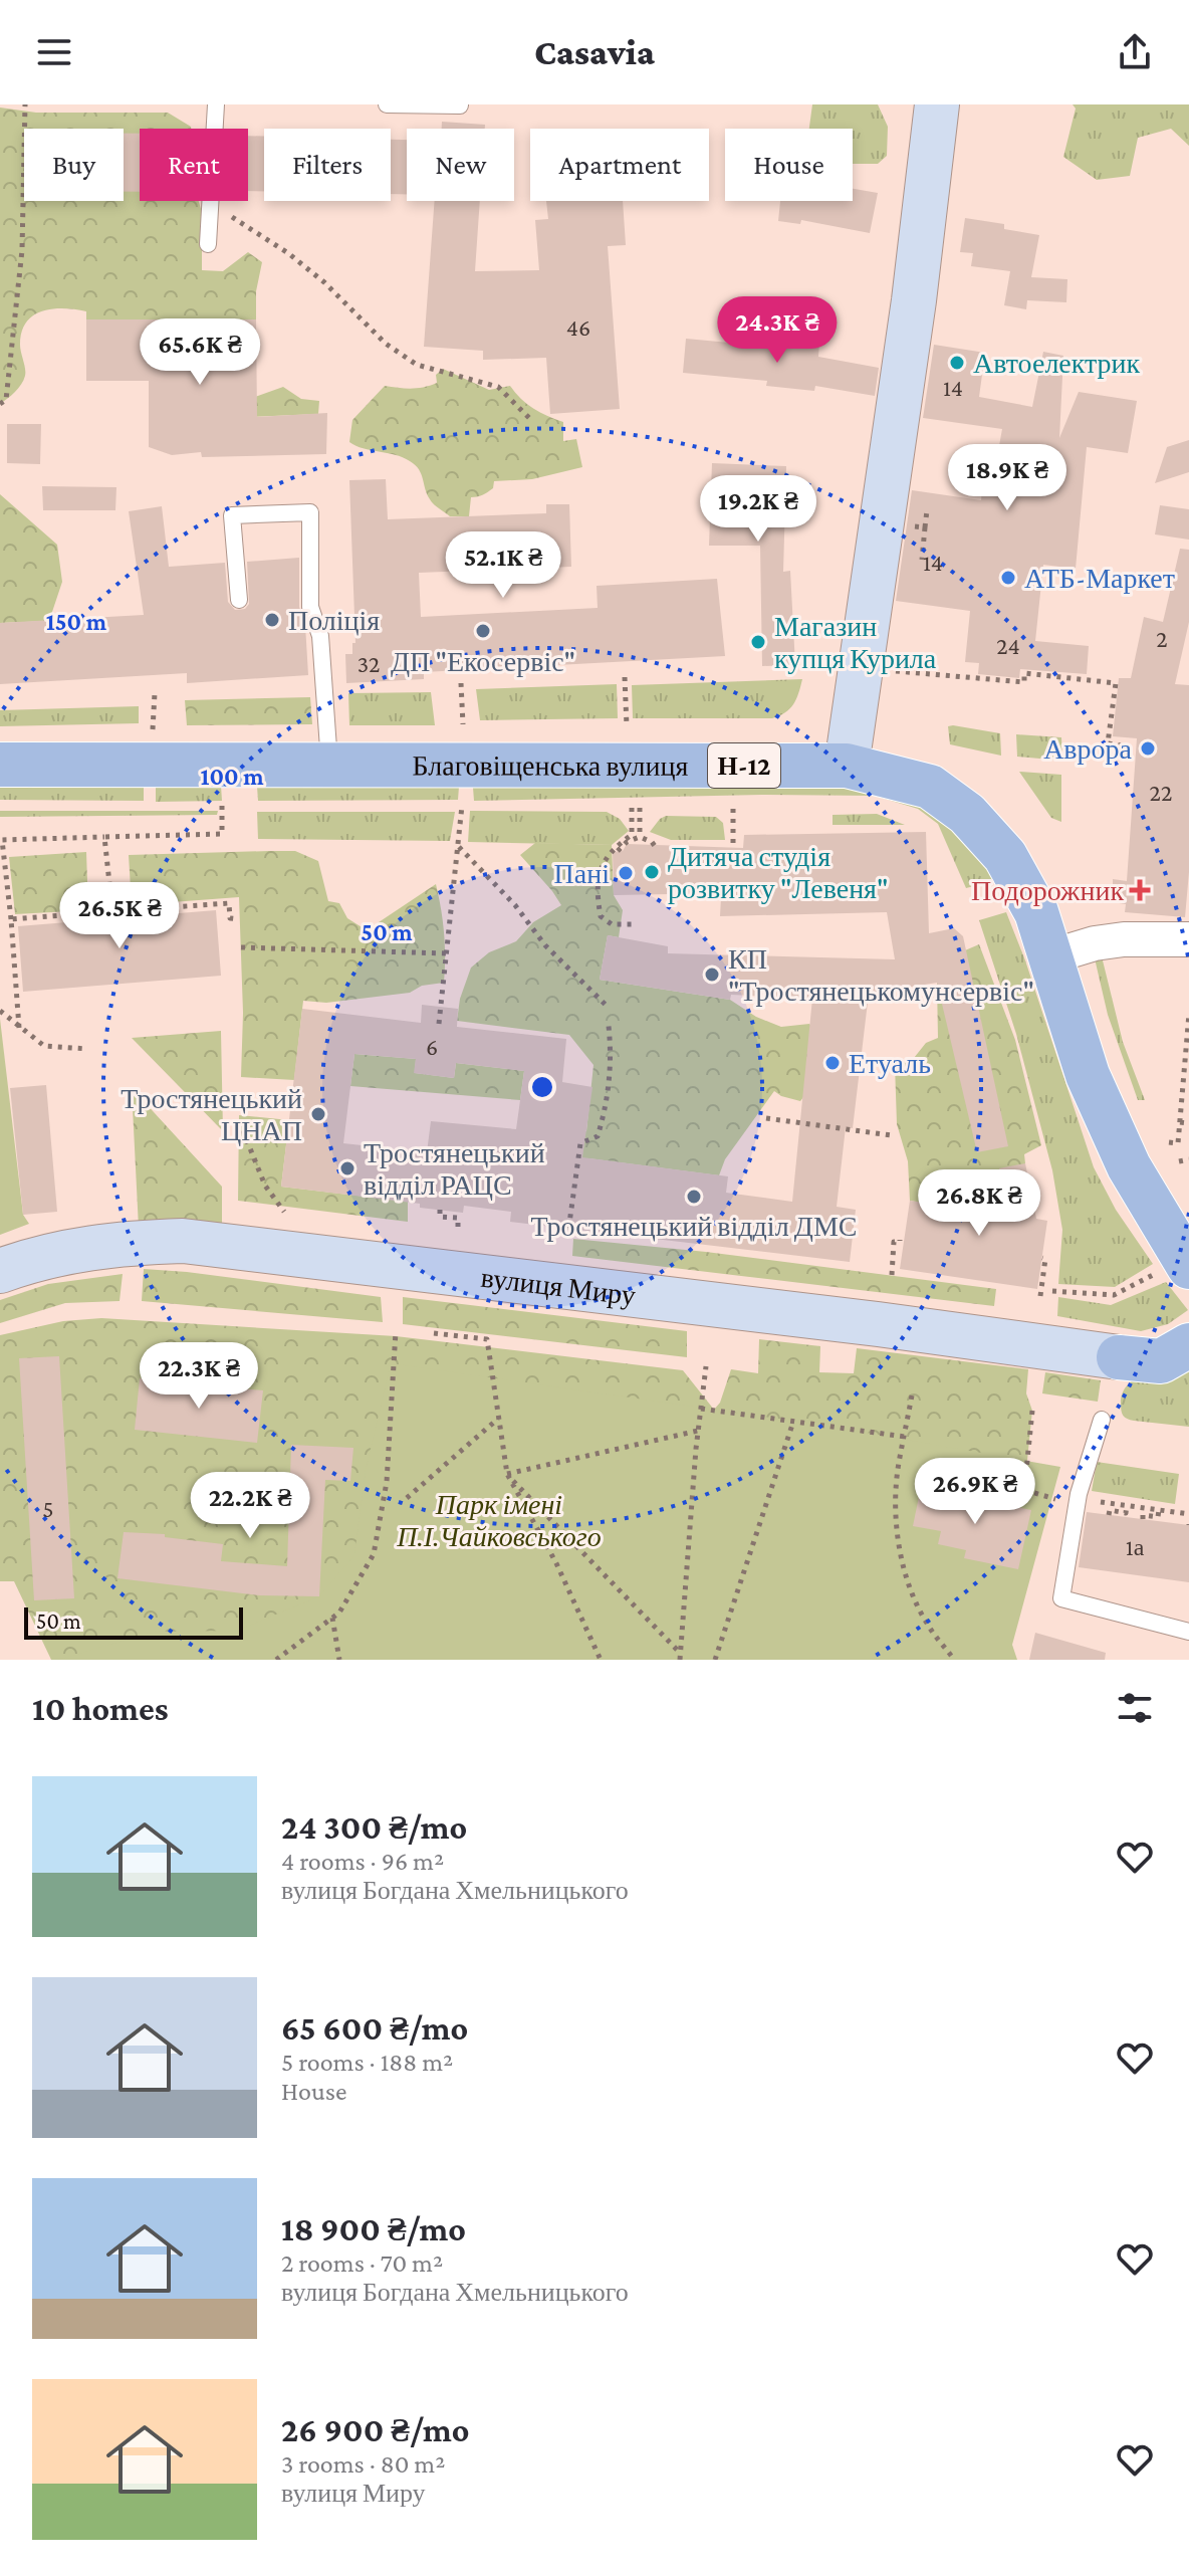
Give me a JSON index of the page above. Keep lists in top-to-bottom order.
{
  "streets": {
    "main road": ["Благовіщенська вулиця", "Н-12"],
    "street": ["вулиця Миру"]
  },
  "parks": ["Парк імені П.І.Чайковського"],
  "places": {
    "other": [
      "Автоелектрик",
      "АТБ-Маркет",
      "Поліція",
      "ДП \"Екосервіс\"",
      "Магазин купця Курила",
      "Аврора",
      "Дитяча студія розвитку \"Левеня\"",
      "Пані",
      "КП \"Тростянецькомунсервіс\"",
      "Етуаль",
      "Тростянецький ЦНАП",
      "Тростянецький відділ РАЦС",
      "Тростянецький відділ ДМС"
    ],
    "health": ["Подорожник"]
  },
  "house_numbers": [
    "46",
    "14",
    "14",
    "2",
    "24",
    "32",
    "22",
    "6",
    "5",
    "1а"
  ],
  "scale_bar": "50 m",
  "page": {
    "header": "Casavia",
    "chip": [
      "Buy",
      "Rent",
      "Filters",
      "New",
      "Apartment",
      "House"
    ],
    "price": [
      "24.3K ₴",
      "65.6K ₴",
      "18.9K ₴",
      "19.2K ₴",
      "52.1K ₴",
      "26.5K ₴",
      "26.8K ₴",
      "22.3K ₴",
      "26.9K ₴",
      "22.2K ₴"
    ],
    "scale": "50 m",
    "heading": "10 homes",
    "list": [
      {
        "name": "24 300 ₴/mo",
        "note": "4 rooms · 96 m² · вулиця Богдана Хмельницького"
      },
      {
        "name": "65 600 ₴/mo",
        "note": "5 rooms · 188 m² · House"
      },
      {
        "name": "18 900 ₴/mo",
        "note": "2 rooms · 70 m² · вулиця Богдана Хмельницького"
      },
      {
        "name": "26 900 ₴/mo",
        "note": "3 rooms · 80 m² · вулиця Миру"
      }
    ]
  },
  "rings": ["150 m", "100 m", "50 m"]
}
